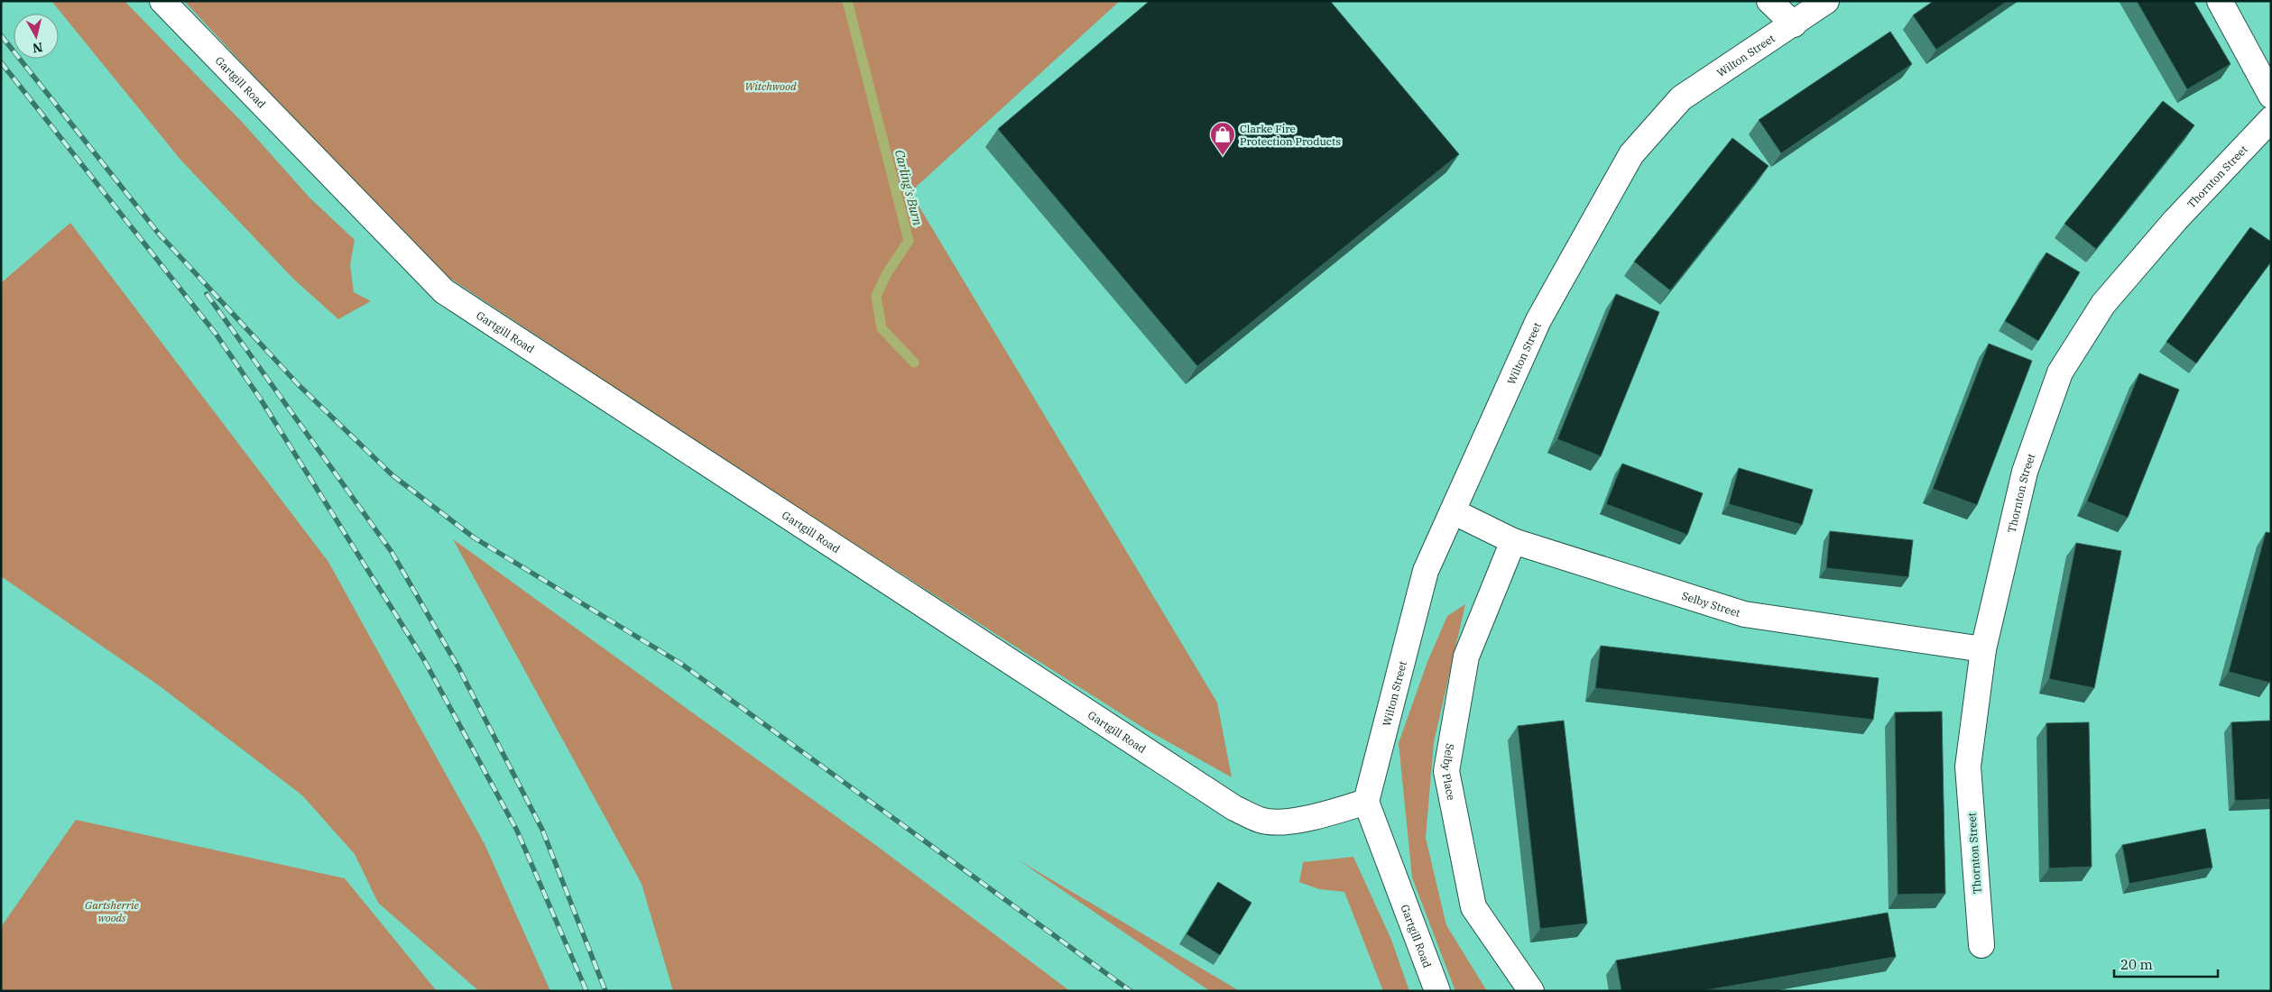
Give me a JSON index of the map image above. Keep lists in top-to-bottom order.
{
  "streets": {
    "street": [
      "Wilton Street",
      "Gartgill Road",
      "Thornton Street",
      "Selby Street",
      "Selby Place"
    ]
  },
  "crossings": [
    ["Wilton Street", "Gartgill Road"],
    ["Wilton Street", "Selby Street"],
    ["Thornton Street", "Selby Street"],
    ["Selby Street", "Selby Place"]
  ],
  "water": ["Carling's Burn"],
  "parks": ["Witchwood", "Gartsherrie woods"],
  "places": {
    "shop": ["Clarke Fire Protection Products"]
  },
  "scale_bar": "20 m",
  "north": "bottom"
}
